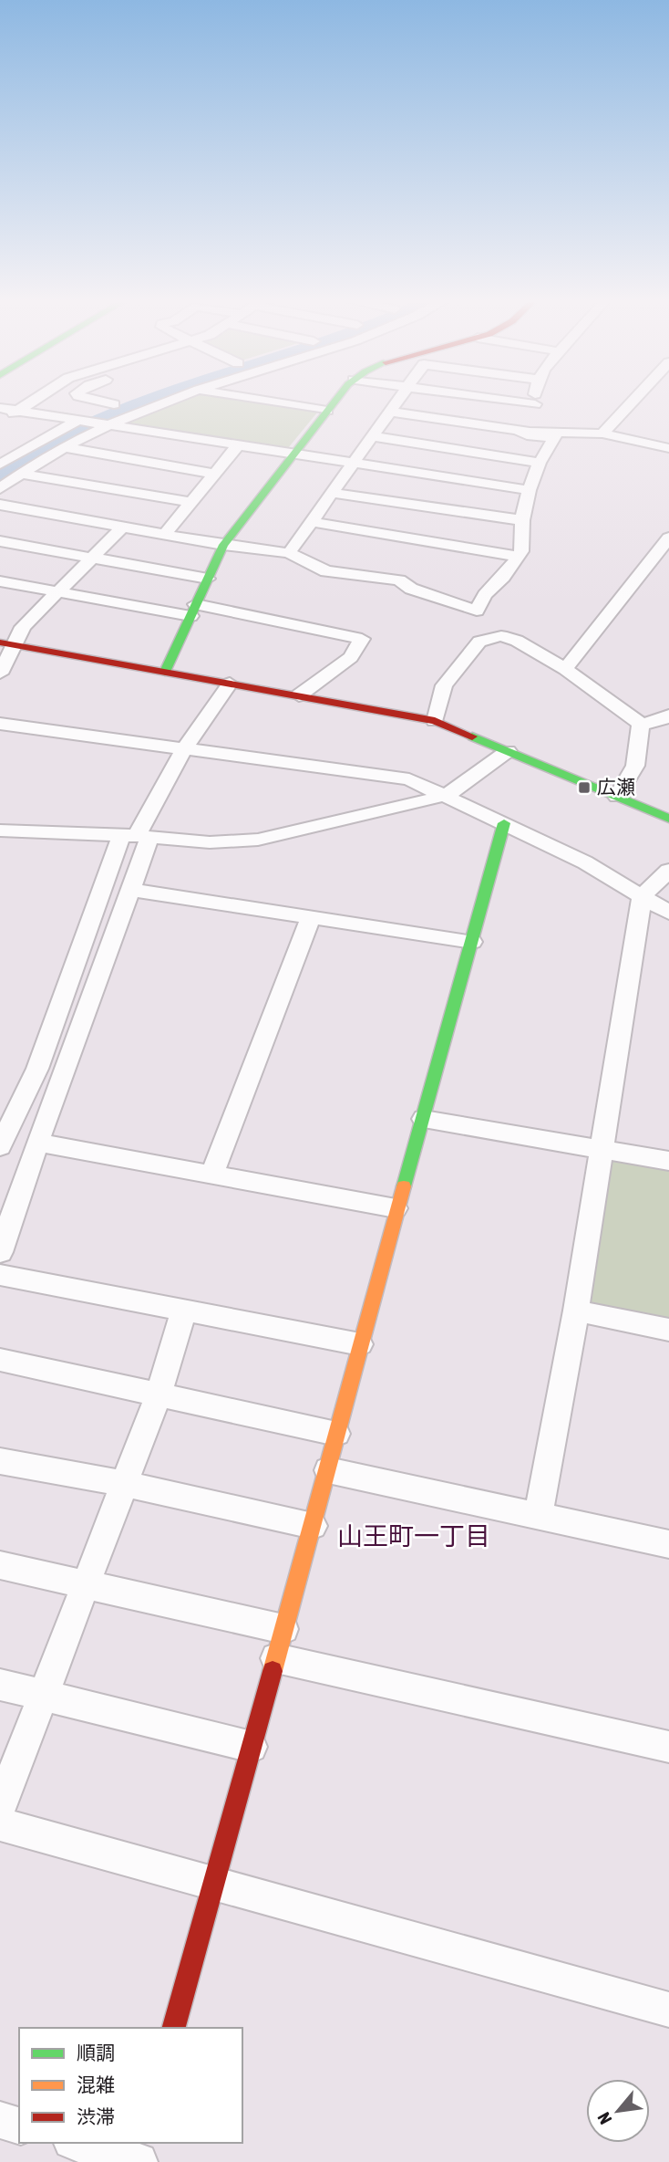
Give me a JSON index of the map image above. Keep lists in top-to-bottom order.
{
  "districts": ["山王町一丁目"],
  "places": {
    "transit": ["広瀬"]
  },
  "legend": ["順調", "混雑", "渋滞"],
  "north": "bottom left"
}
